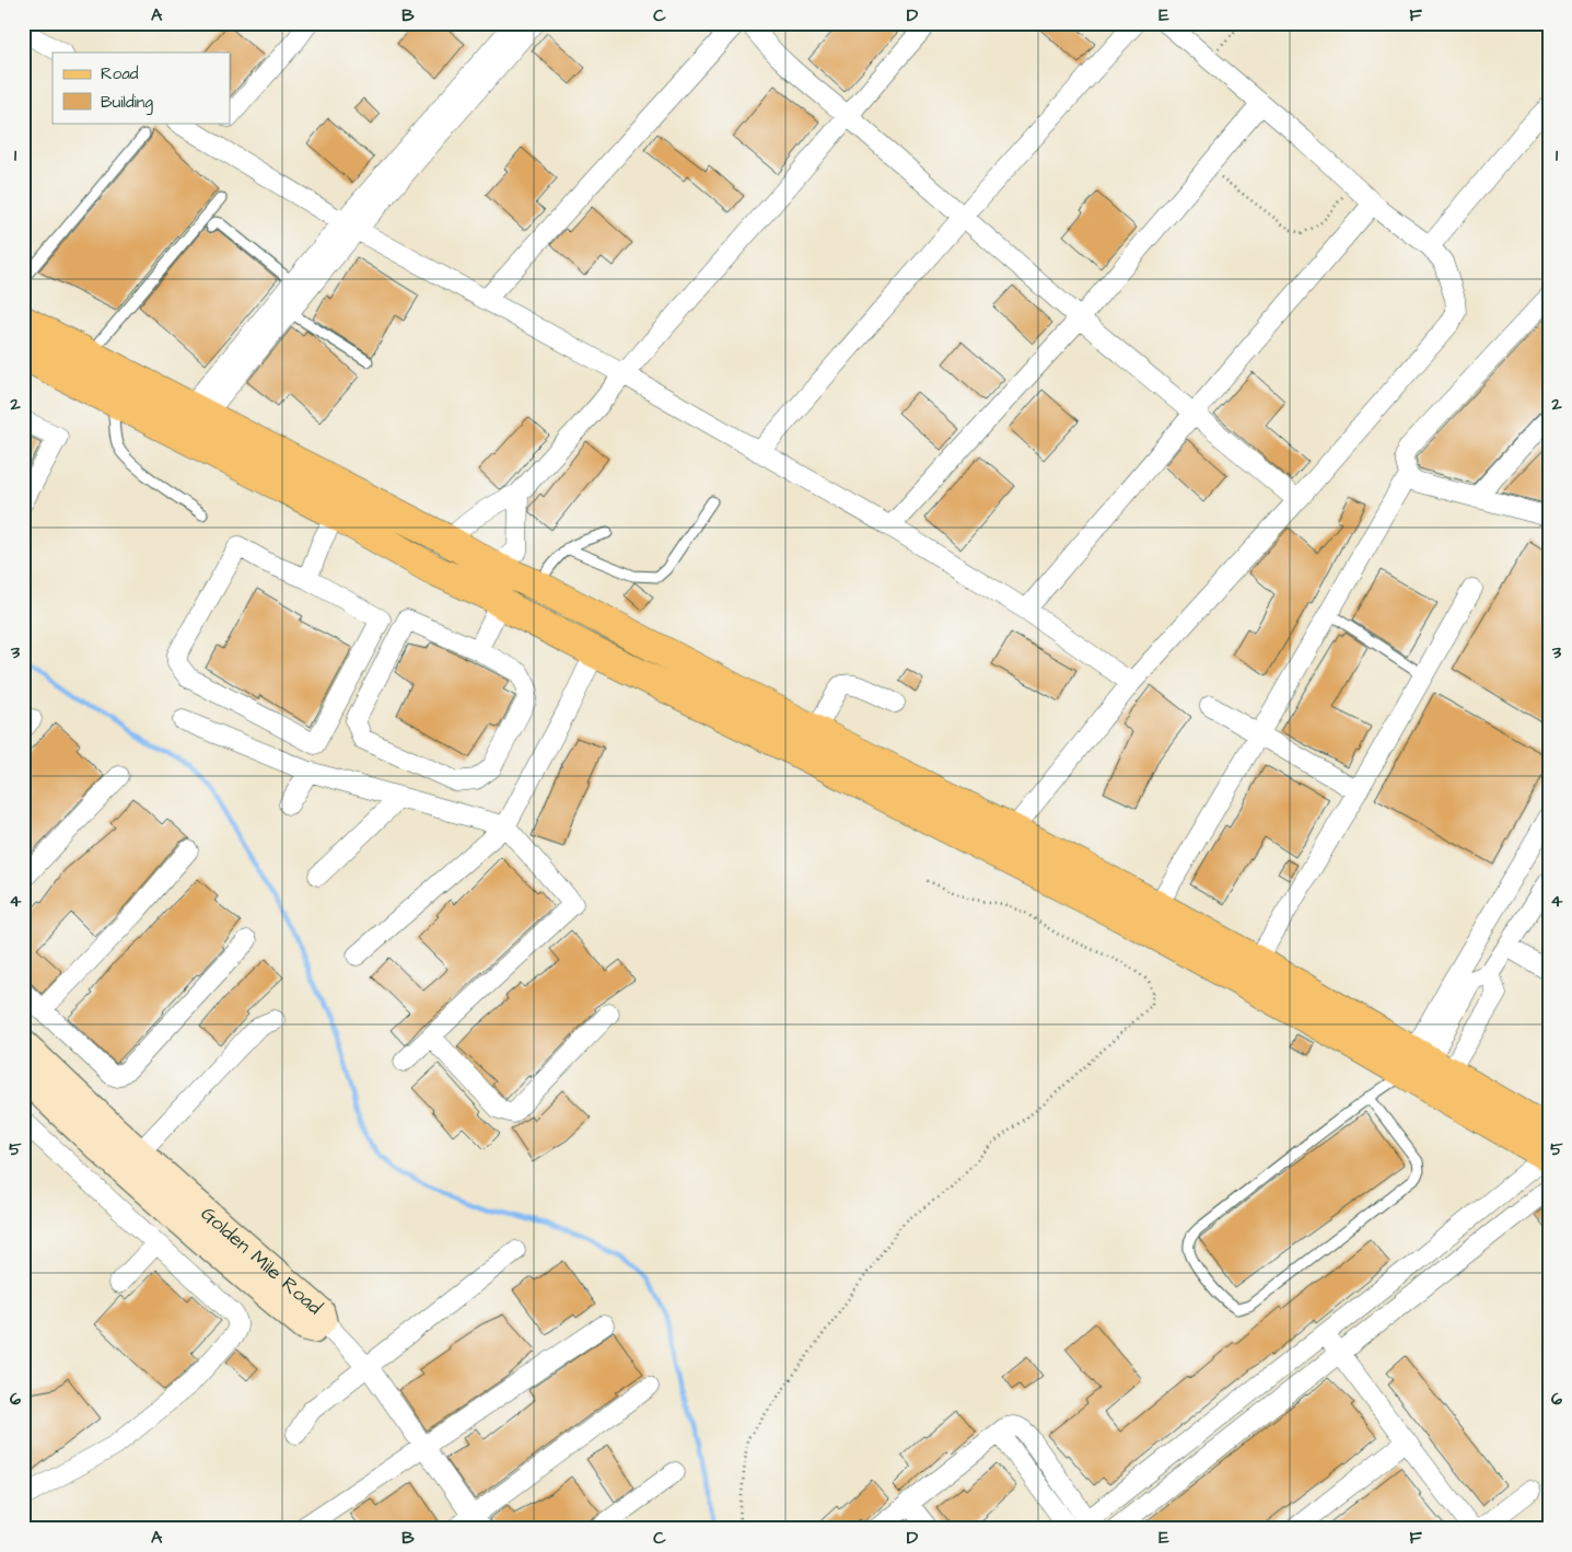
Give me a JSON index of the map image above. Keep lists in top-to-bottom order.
{
  "streets": {
    "street": ["Golden Mile Road"]
  },
  "legend": ["Road", "Building"],
  "grid": {
    "columns": [
      "A",
      "B",
      "C",
      "D",
      "E",
      "F"
    ],
    "rows": [
      "1",
      "2",
      "3",
      "4",
      "5",
      "6"
    ]
  }
}
